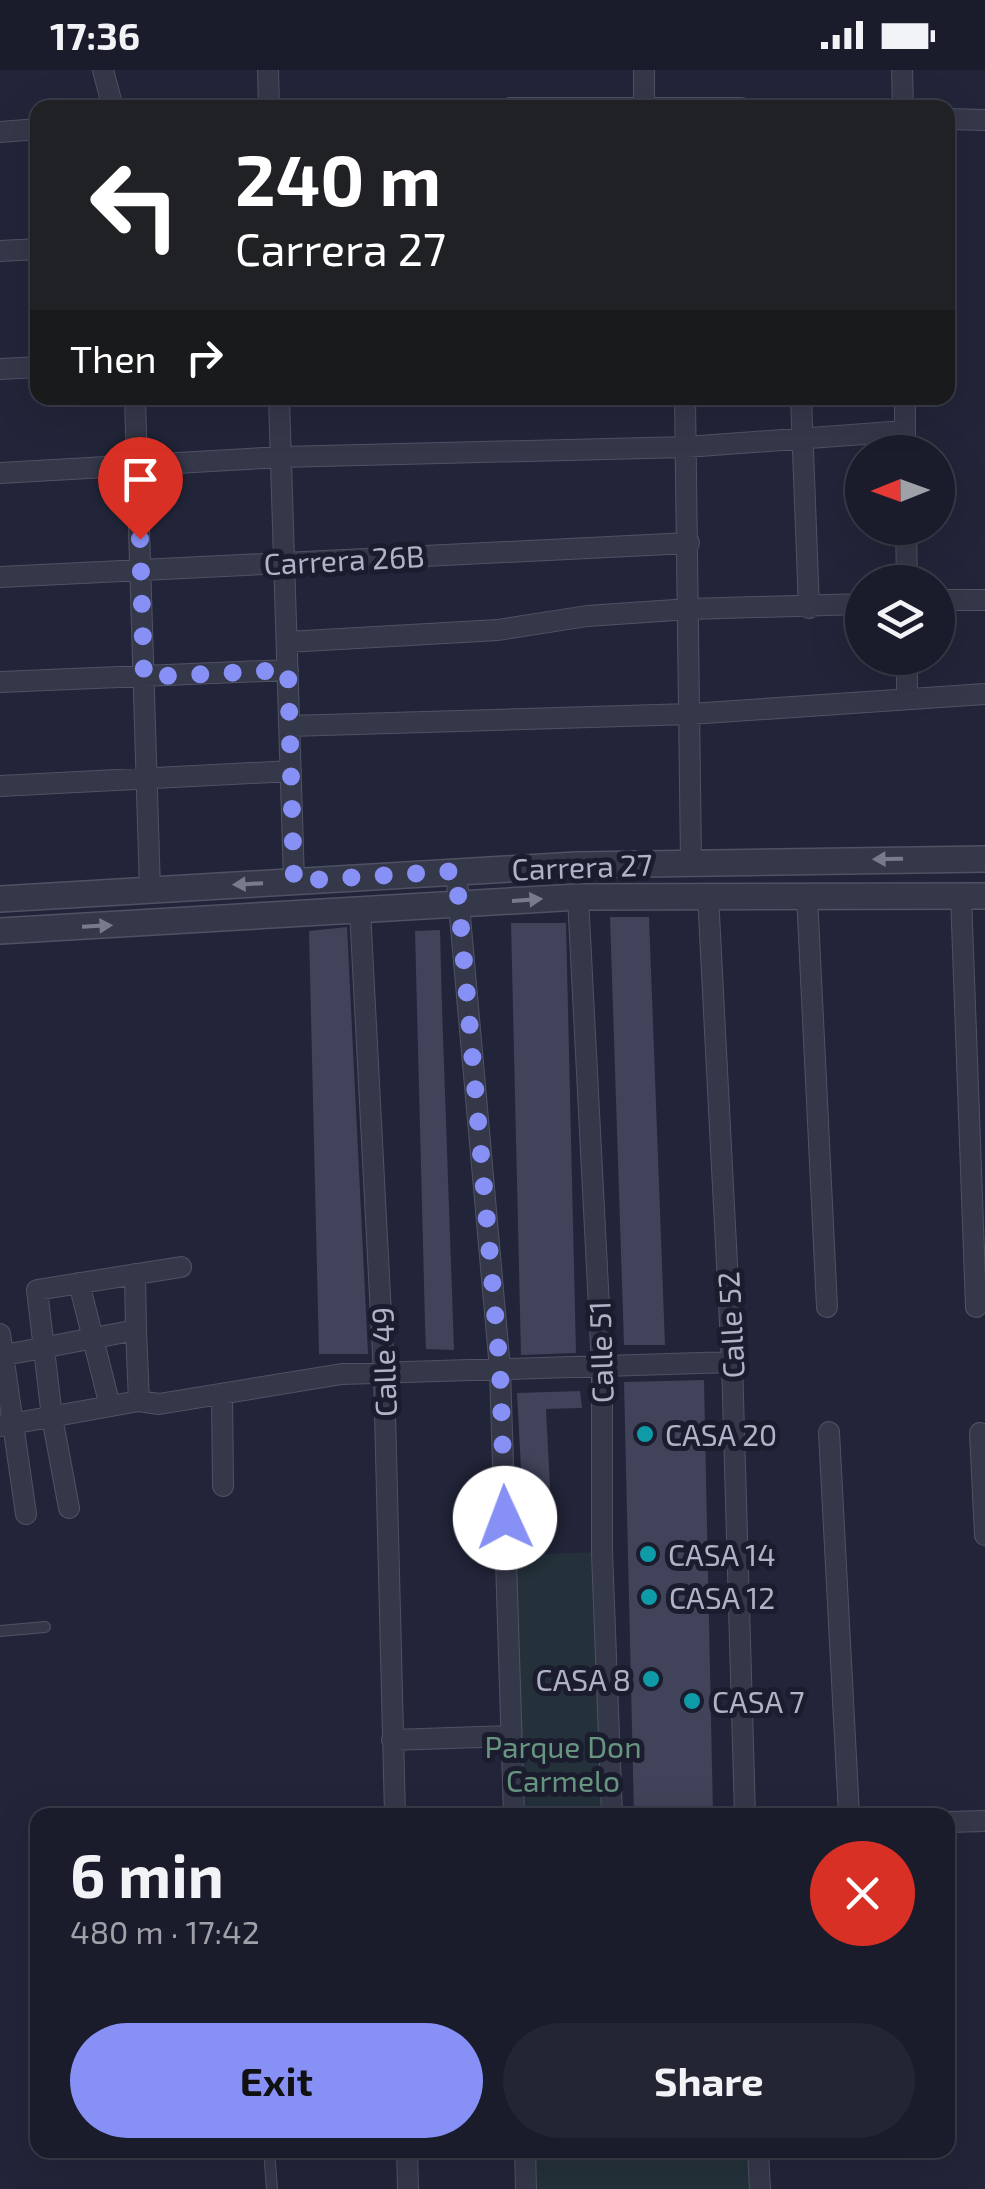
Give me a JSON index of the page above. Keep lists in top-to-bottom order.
{
  "streets": {
    "street": [
      "Carrera 26B",
      "Carrera 27",
      "Calle 52",
      "Calle 51",
      "Calle 49"
    ]
  },
  "crossings": [
    ["Carrera 27", "Calle 52"],
    ["Carrera 27", "Calle 51"],
    ["Carrera 27", "Calle 49"]
  ],
  "parks": ["Parque Don Carmelo"],
  "places": [
    "CASA 20",
    "CASA 14",
    "CASA 12",
    "CASA 8",
    "CASA 7"
  ],
  "north": "left",
  "page": {
    "status": "17:36",
    "turn": ["240 m", "Carrera 27"],
    "then": "Then",
    "heading": ["6 min", "480 m · 17:42"],
    "buttons": ["Exit", "Share"]
  }
}
